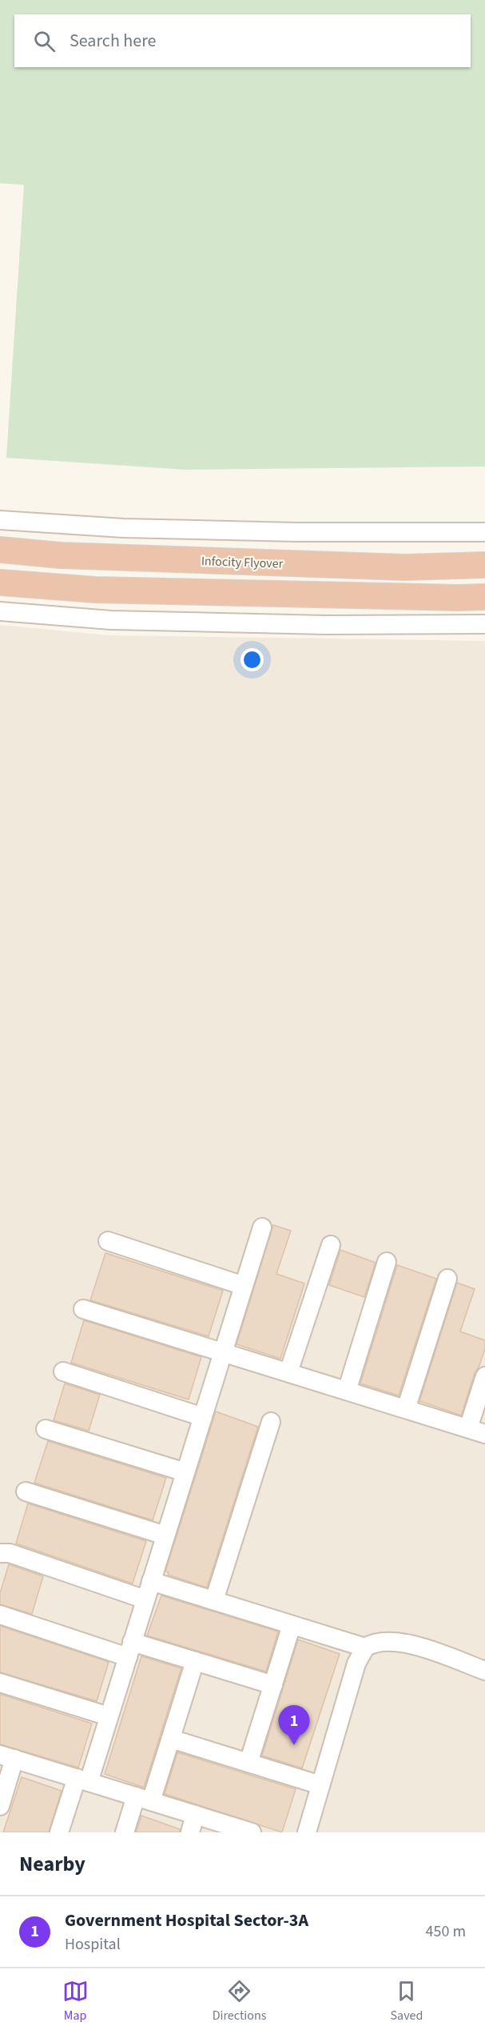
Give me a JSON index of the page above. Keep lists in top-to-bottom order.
{
  "streets": {
    "highway": ["Infocity Flyover"]
  },
  "page": {
    "search": "Search here",
    "pins": "1",
    "heading": "Nearby",
    "list": [
      {
        "mark": "1",
        "name": "Government Hospital Sector-3A",
        "note": "Hospital",
        "value": "450 m"
      }
    ],
    "nav": ["Map", "Directions", "Saved"]
  }
}
